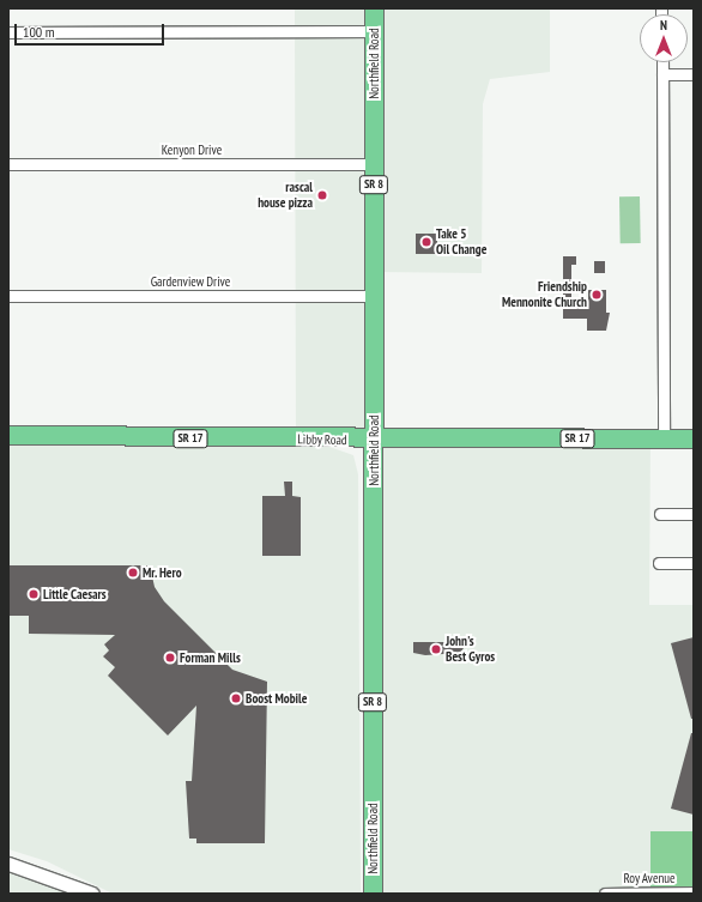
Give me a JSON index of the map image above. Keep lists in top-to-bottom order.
{
  "streets": {
    "main road": [
      "Northfield Road",
      "SR 8",
      "SR 17",
      "Libby Road"
    ],
    "street": ["Kenyon Drive", "Gardenview Drive", "Roy Avenue"]
  },
  "crossings": [
    ["Northfield Road", "Kenyon Drive"],
    ["Northfield Road", "Gardenview Drive"],
    ["Northfield Road", "Libby Road"]
  ],
  "places": [
    "rascal house pizza",
    "Take 5 Oil Change",
    "Friendship Mennonite Church",
    "Mr. Hero",
    "Little Caesars",
    "John's Best Gyros",
    "Forman Mills",
    "Boost Mobile"
  ],
  "scale_bar": "100 m",
  "north": "top"
}
